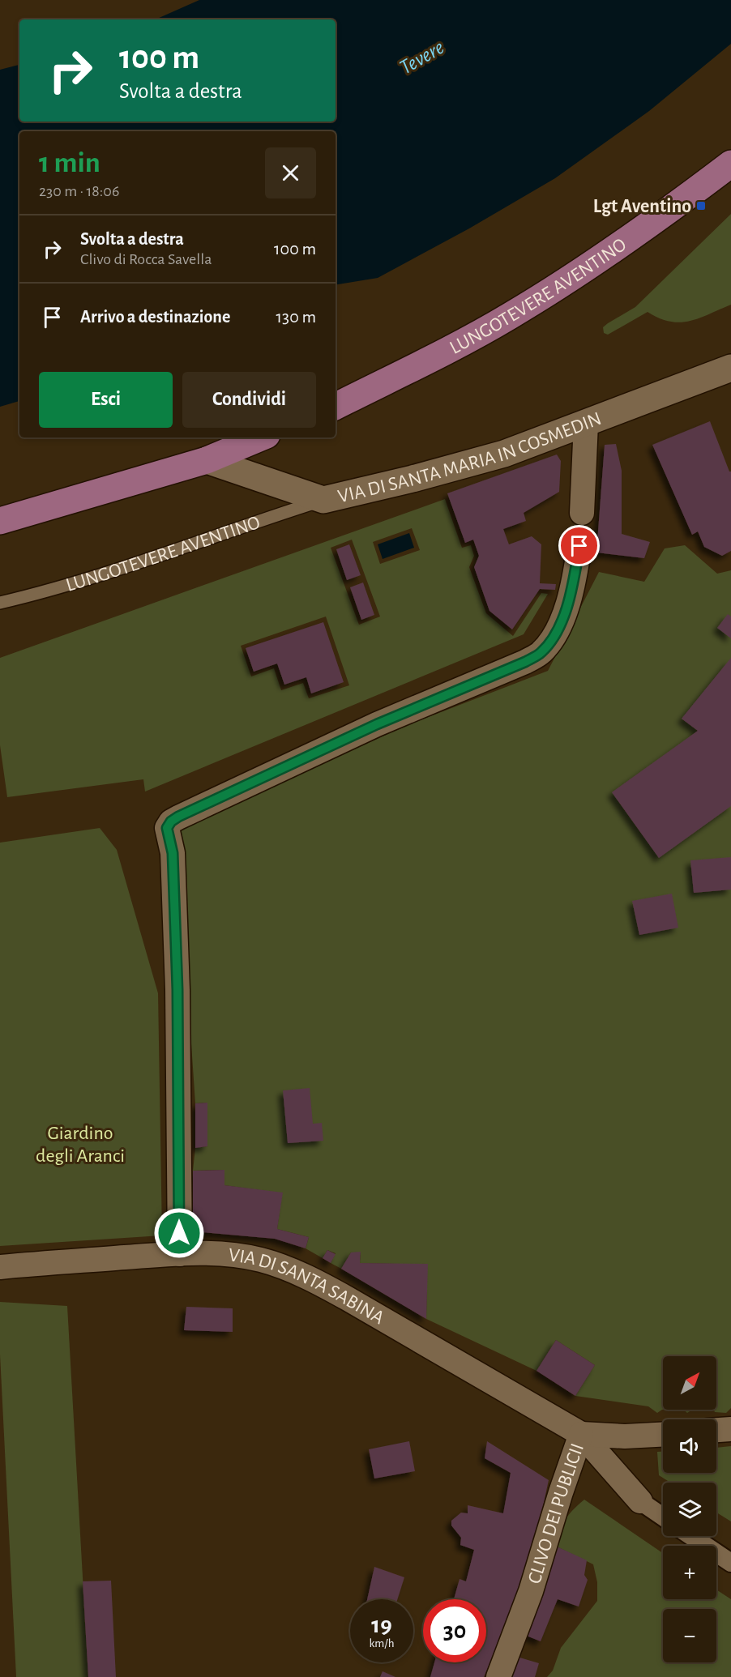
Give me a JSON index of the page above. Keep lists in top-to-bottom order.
{
  "streets": {
    "main road": ["LUNGOTEVERE AVENTINO", "VIA DI SANTA MARIA IN COSMEDIN"],
    "street": ["VIA DI SANTA SABINA", "CLIVO DEI PUBLICII"]
  },
  "crossings": [
    ["LUNGOTEVERE AVENTINO", "VIA DI SANTA MARIA IN COSMEDIN"],
    ["VIA DI SANTA SABINA", "CLIVO DEI PUBLICII"]
  ],
  "water": ["Tevere"],
  "parks": ["Giardino degli Aranci"],
  "places": {
    "transit": ["Lgt Aventino"]
  },
  "north": "top right",
  "page": {
    "turn": ["100 m", "Svolta a destra"],
    "heading": ["1 min", "230 m · 18:06"],
    "list": [
      {
        "name": "Svolta a destra",
        "note": "Clivo di Rocca Savella",
        "value": "100 m"
      },
      {
        "name": "Arrivo a destinazione",
        "value": "130 m"
      }
    ],
    "buttons": ["Esci", "Condividi"],
    "map_buttons": ["+", "−"],
    "speed": "19 km/h",
    "limit": "30"
  }
}
